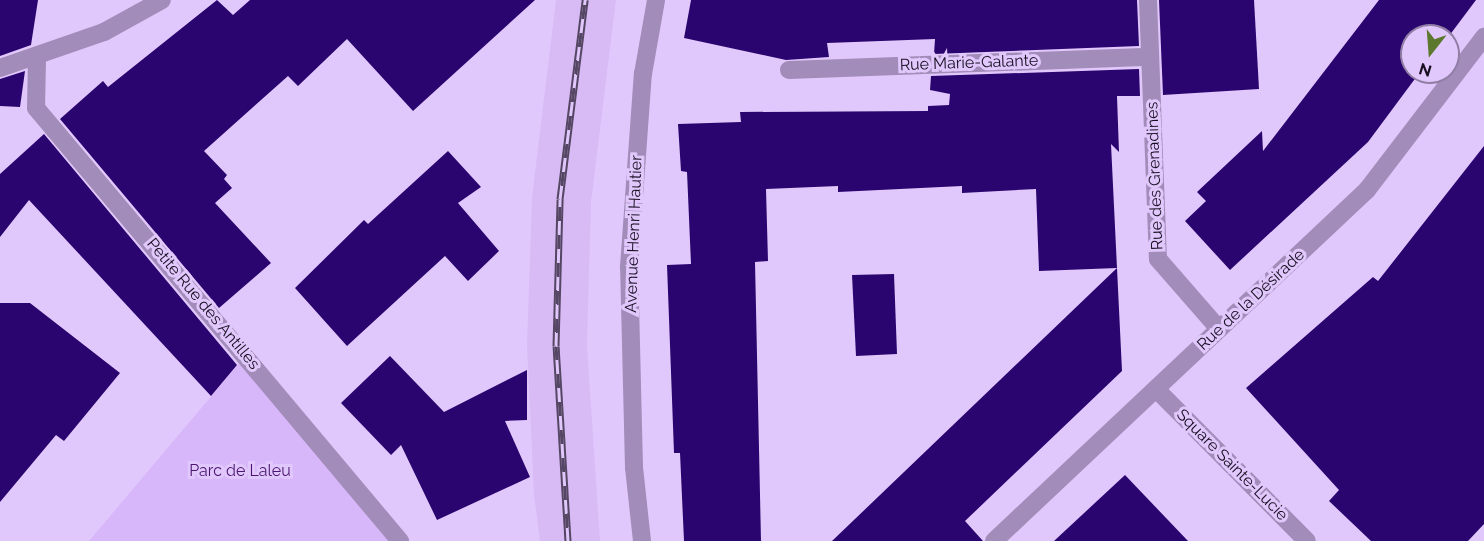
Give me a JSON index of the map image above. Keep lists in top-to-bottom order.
{
  "streets": {
    "street": [
      "Rue Marie-Galante",
      "Rue des Grenadines",
      "Avenue Henri Hautier",
      "Rue de la Désirade",
      "Petite Rue des Antilles",
      "Square Sainte-Lucie"
    ]
  },
  "crossings": [
    ["Rue Marie-Galante", "Rue des Grenadines"],
    ["Rue des Grenadines", "Rue de la Désirade"],
    ["Rue de la Désirade", "Square Sainte-Lucie"]
  ],
  "parks": ["Parc de Laleu"],
  "north": "bottom"
}
